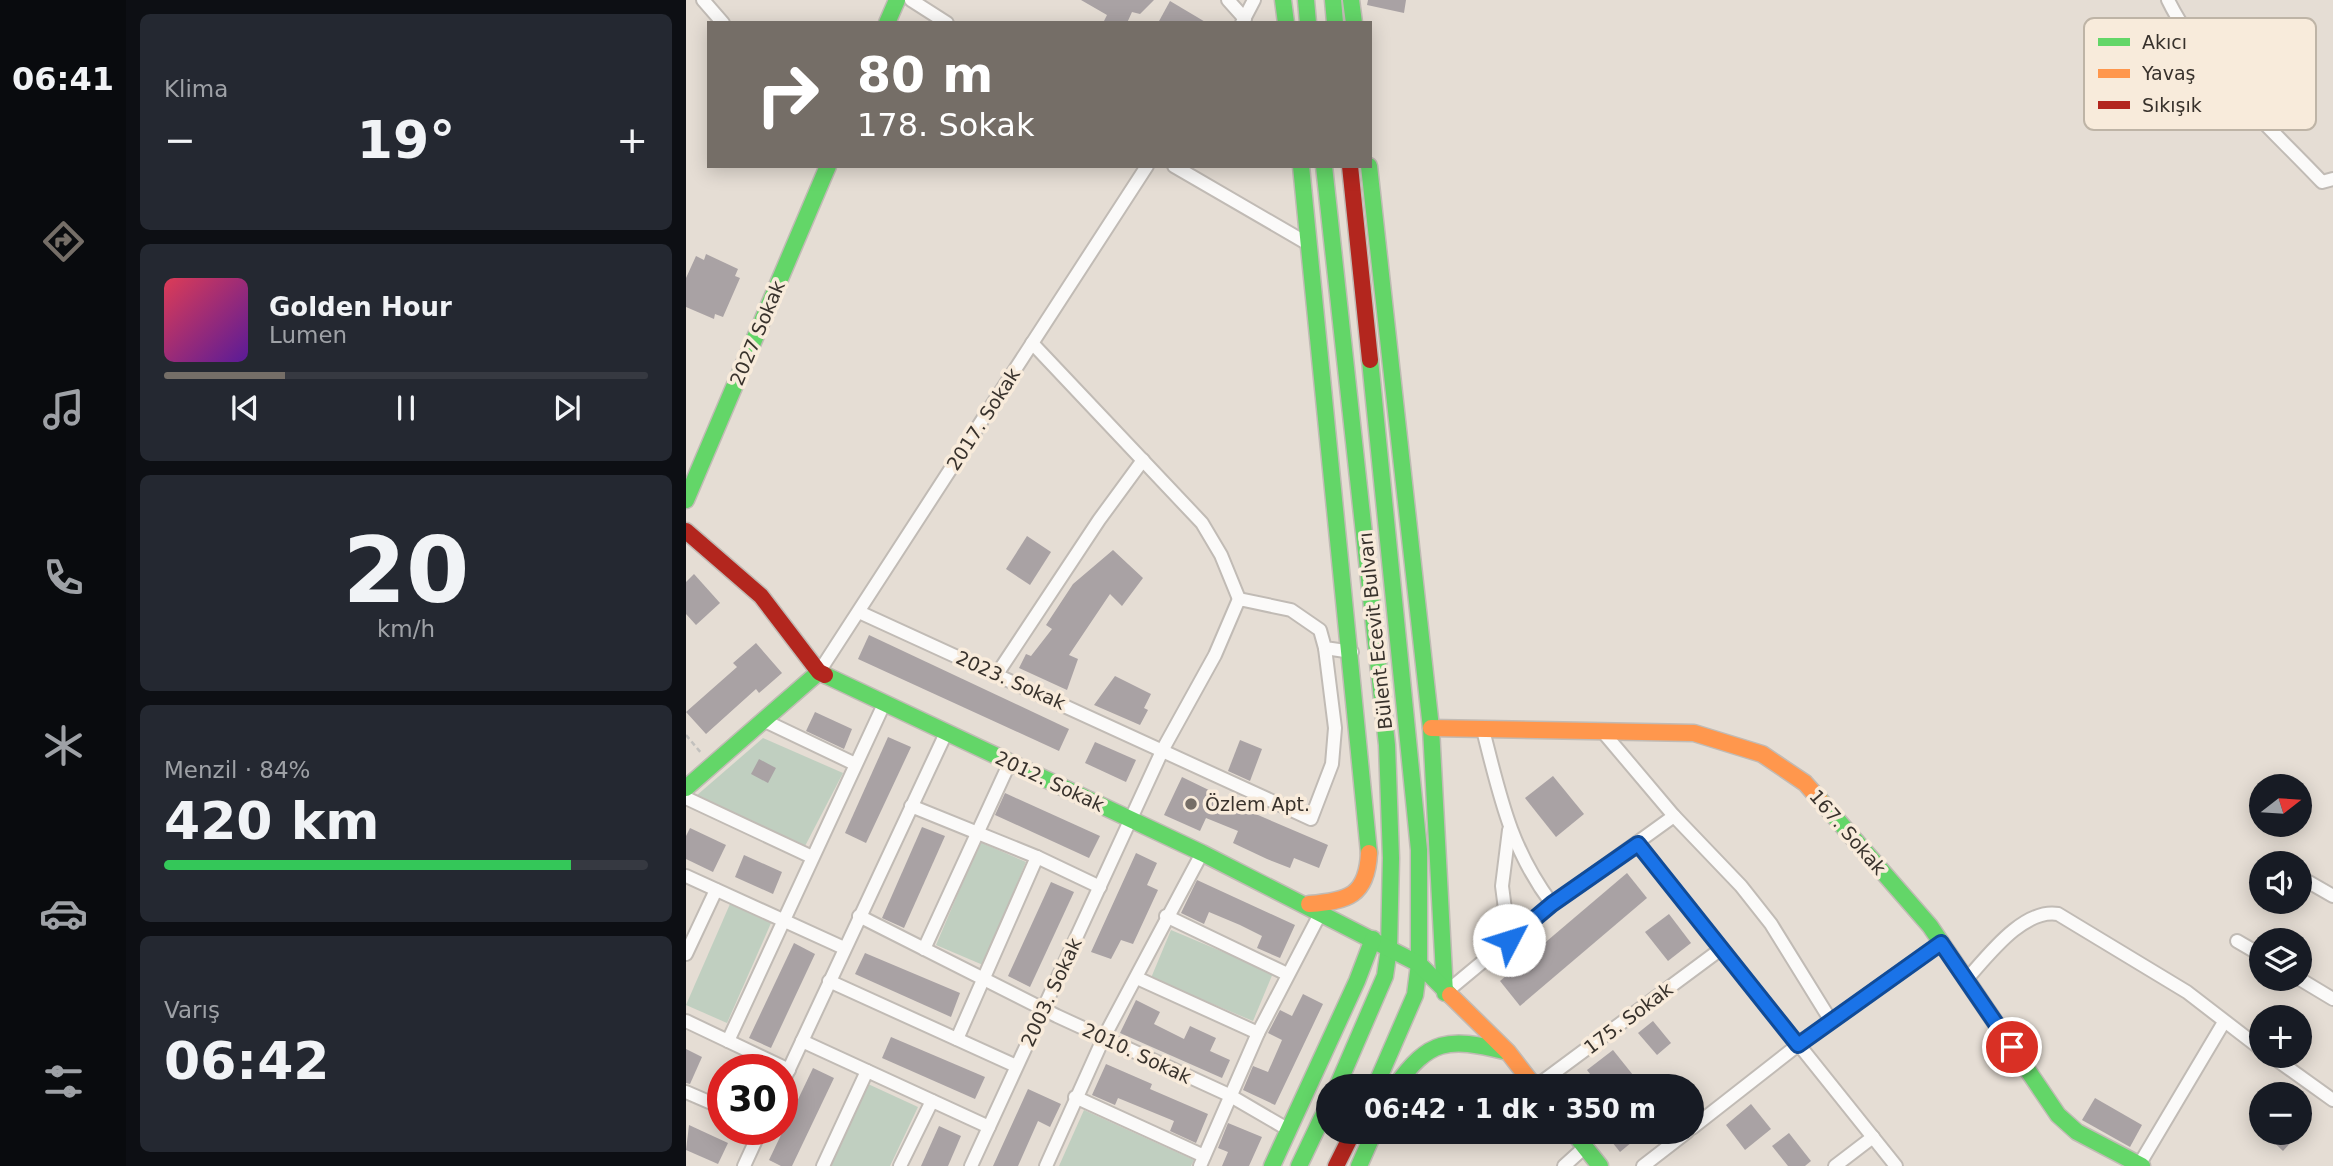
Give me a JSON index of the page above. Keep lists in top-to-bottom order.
{
  "streets": {
    "street": [
      "2027 Sokak",
      "2017. Sokak",
      "Bülent Ecevit Bulvarı",
      "2023. Sokak",
      "2012. Sokak",
      "167. Sokak",
      "2003. Sokak",
      "175. Sokak",
      "2010. Sokak"
    ]
  },
  "crossings": [
    ["2017. Sokak", "2023. Sokak"],
    ["2017. Sokak", "2012. Sokak"],
    ["Bülent Ecevit Bulvarı", "2012. Sokak"],
    ["2023. Sokak", "2003. Sokak"],
    ["2012. Sokak", "2003. Sokak"],
    ["2003. Sokak", "2010. Sokak"]
  ],
  "places": ["Özlem Apt."],
  "legend": ["Akıcı", "Yavaş", "Sıkışık"],
  "north": "right",
  "page": {
    "tabs": "06:41",
    "tile": [
      "Klima",
      ["20", "km/h"],
      ["Menzil · 84%", "420 km"],
      ["Varış", "06:42"]
    ],
    "turn": ["80 m", "178. Sokak"],
    "heat": ["−", "19°", "+"],
    "song": ["Golden Hour", "Lumen"],
    "map_buttons": ["+", "−"],
    "limit": "30",
    "trip": "06:42 · 1 dk · 350 m"
  }
}
